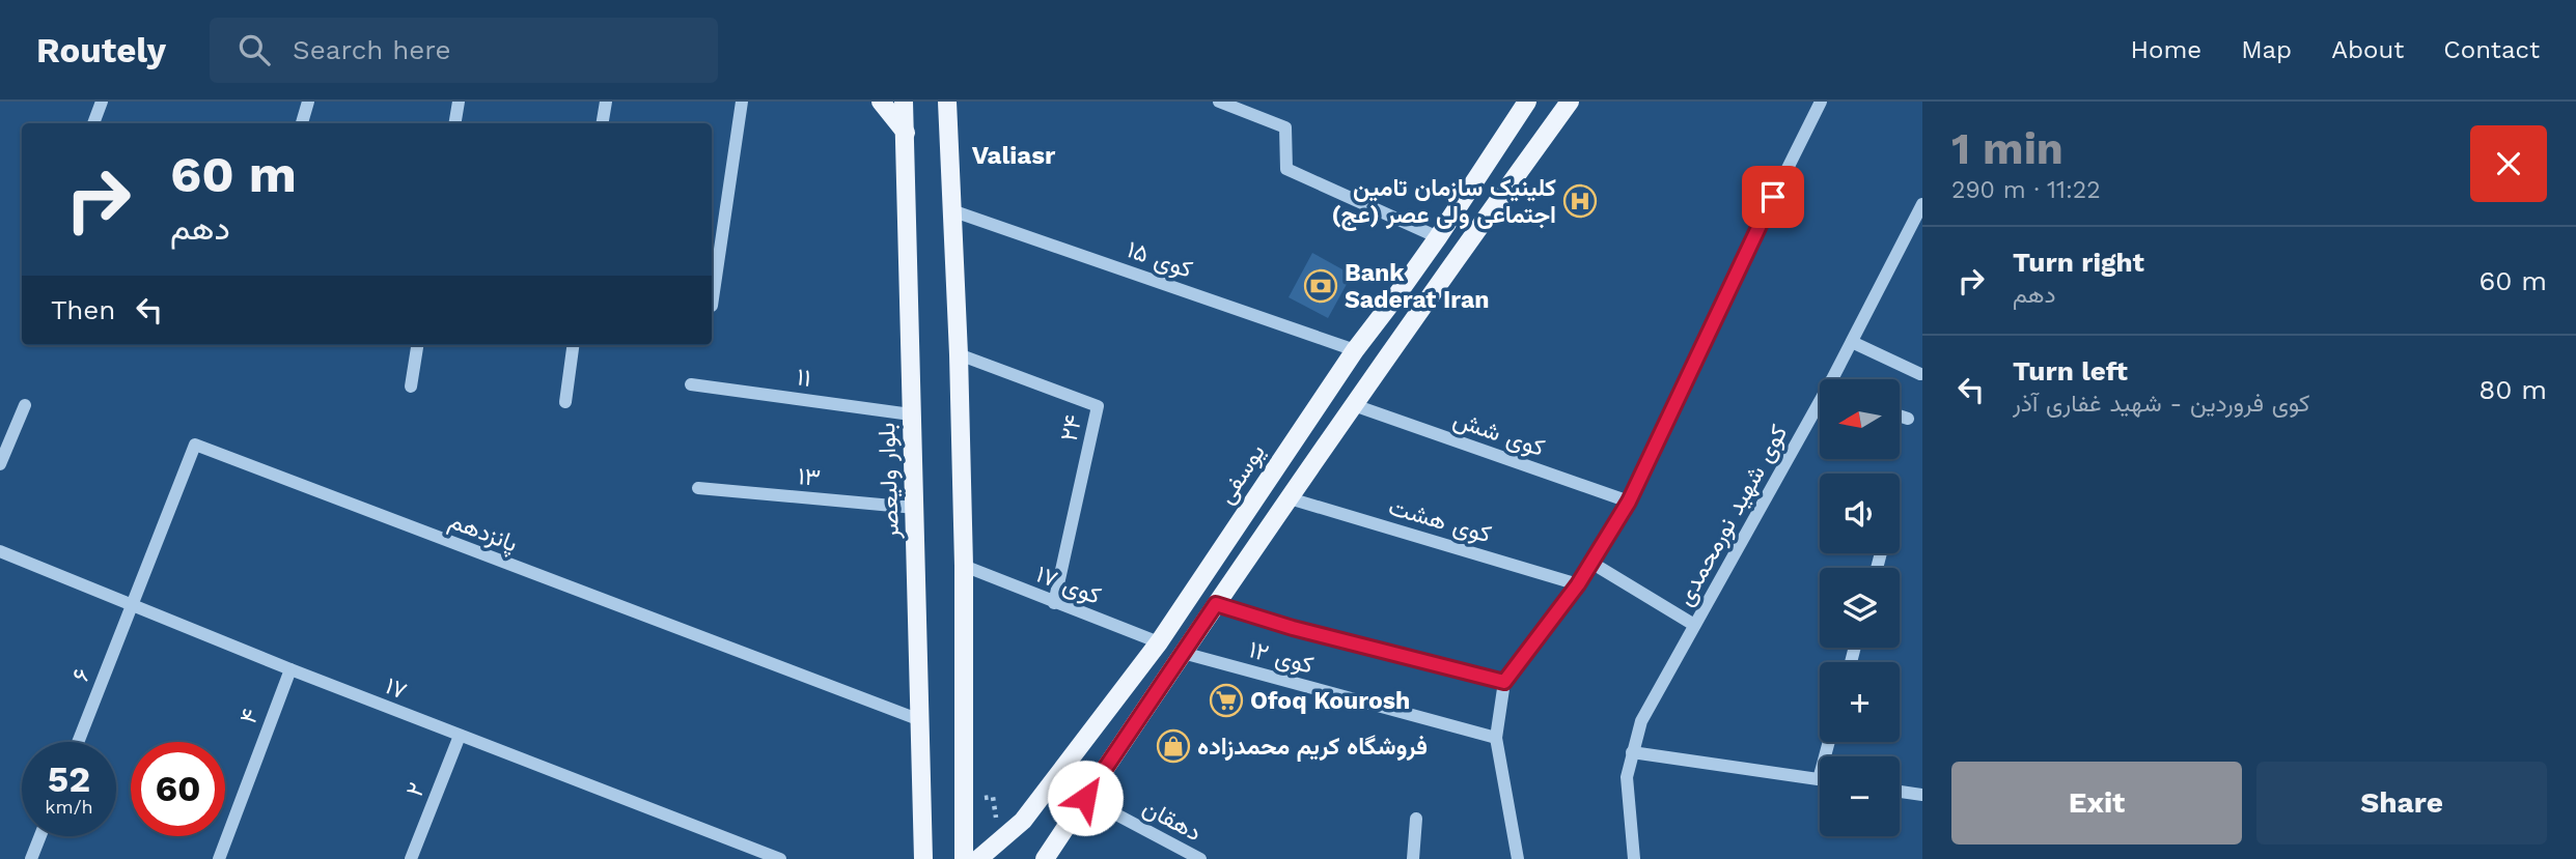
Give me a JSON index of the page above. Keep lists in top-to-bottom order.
{
  "streets": {
    "main road": ["یوسفی", "بلوار ولیعصر"],
    "street": [
      "کوی ۱۵",
      "۱۱",
      "۲۴",
      "کوی شش",
      "۱۳",
      "کوی شهید نورمحمدی",
      "کوی هشت",
      "پانزدهم",
      "کوی ۱۷",
      "کوی ۱۲",
      "۶",
      "۱۷",
      "۴",
      "۲",
      "دهقان"
    ]
  },
  "crossings": [
    ["کوی ۱۵", "یوسفی"],
    ["۱۱", "بلوار ولیعصر"],
    ["۲۴", "کوی ۱۷"],
    ["یوسفی", "کوی ۱۷"],
    ["۱۳", "بلوار ولیعصر"],
    ["بلوار ولیعصر", "پانزدهم"],
    ["پانزدهم", "۶"],
    ["پانزدهم", "۱۷"],
    ["۶", "۱۷"],
    ["۱۷", "۴"],
    ["۱۷", "۲"]
  ],
  "districts": ["Valiasr"],
  "places": {
    "hospital": ["کلینیک سازمان تامین اجتماعی ولی عصر (عج)"],
    "bank": ["Bank Saderat Iran"],
    "supermarket": ["Ofoq Kourosh"],
    "shop": ["فروشگاه کریم محمدزاده"]
  },
  "north": "left",
  "page": {
    "header": "Routely",
    "search": "Search here",
    "nav": [
      "Home",
      "Map",
      "About",
      "Contact"
    ],
    "heading": ["1 min", "290 m · 11:22"],
    "turn": ["60 m", "دهم"],
    "list": [
      {
        "name": "Turn right",
        "note": "دهم",
        "value": "60 m"
      },
      {
        "name": "Turn left",
        "note": "کوی فروردین - شهید غفاری آذر",
        "value": "80 m"
      }
    ],
    "then": "Then",
    "map_buttons": ["+", "−"],
    "speed": "52 km/h",
    "limit": "60",
    "buttons": ["Exit", "Share"]
  }
}
